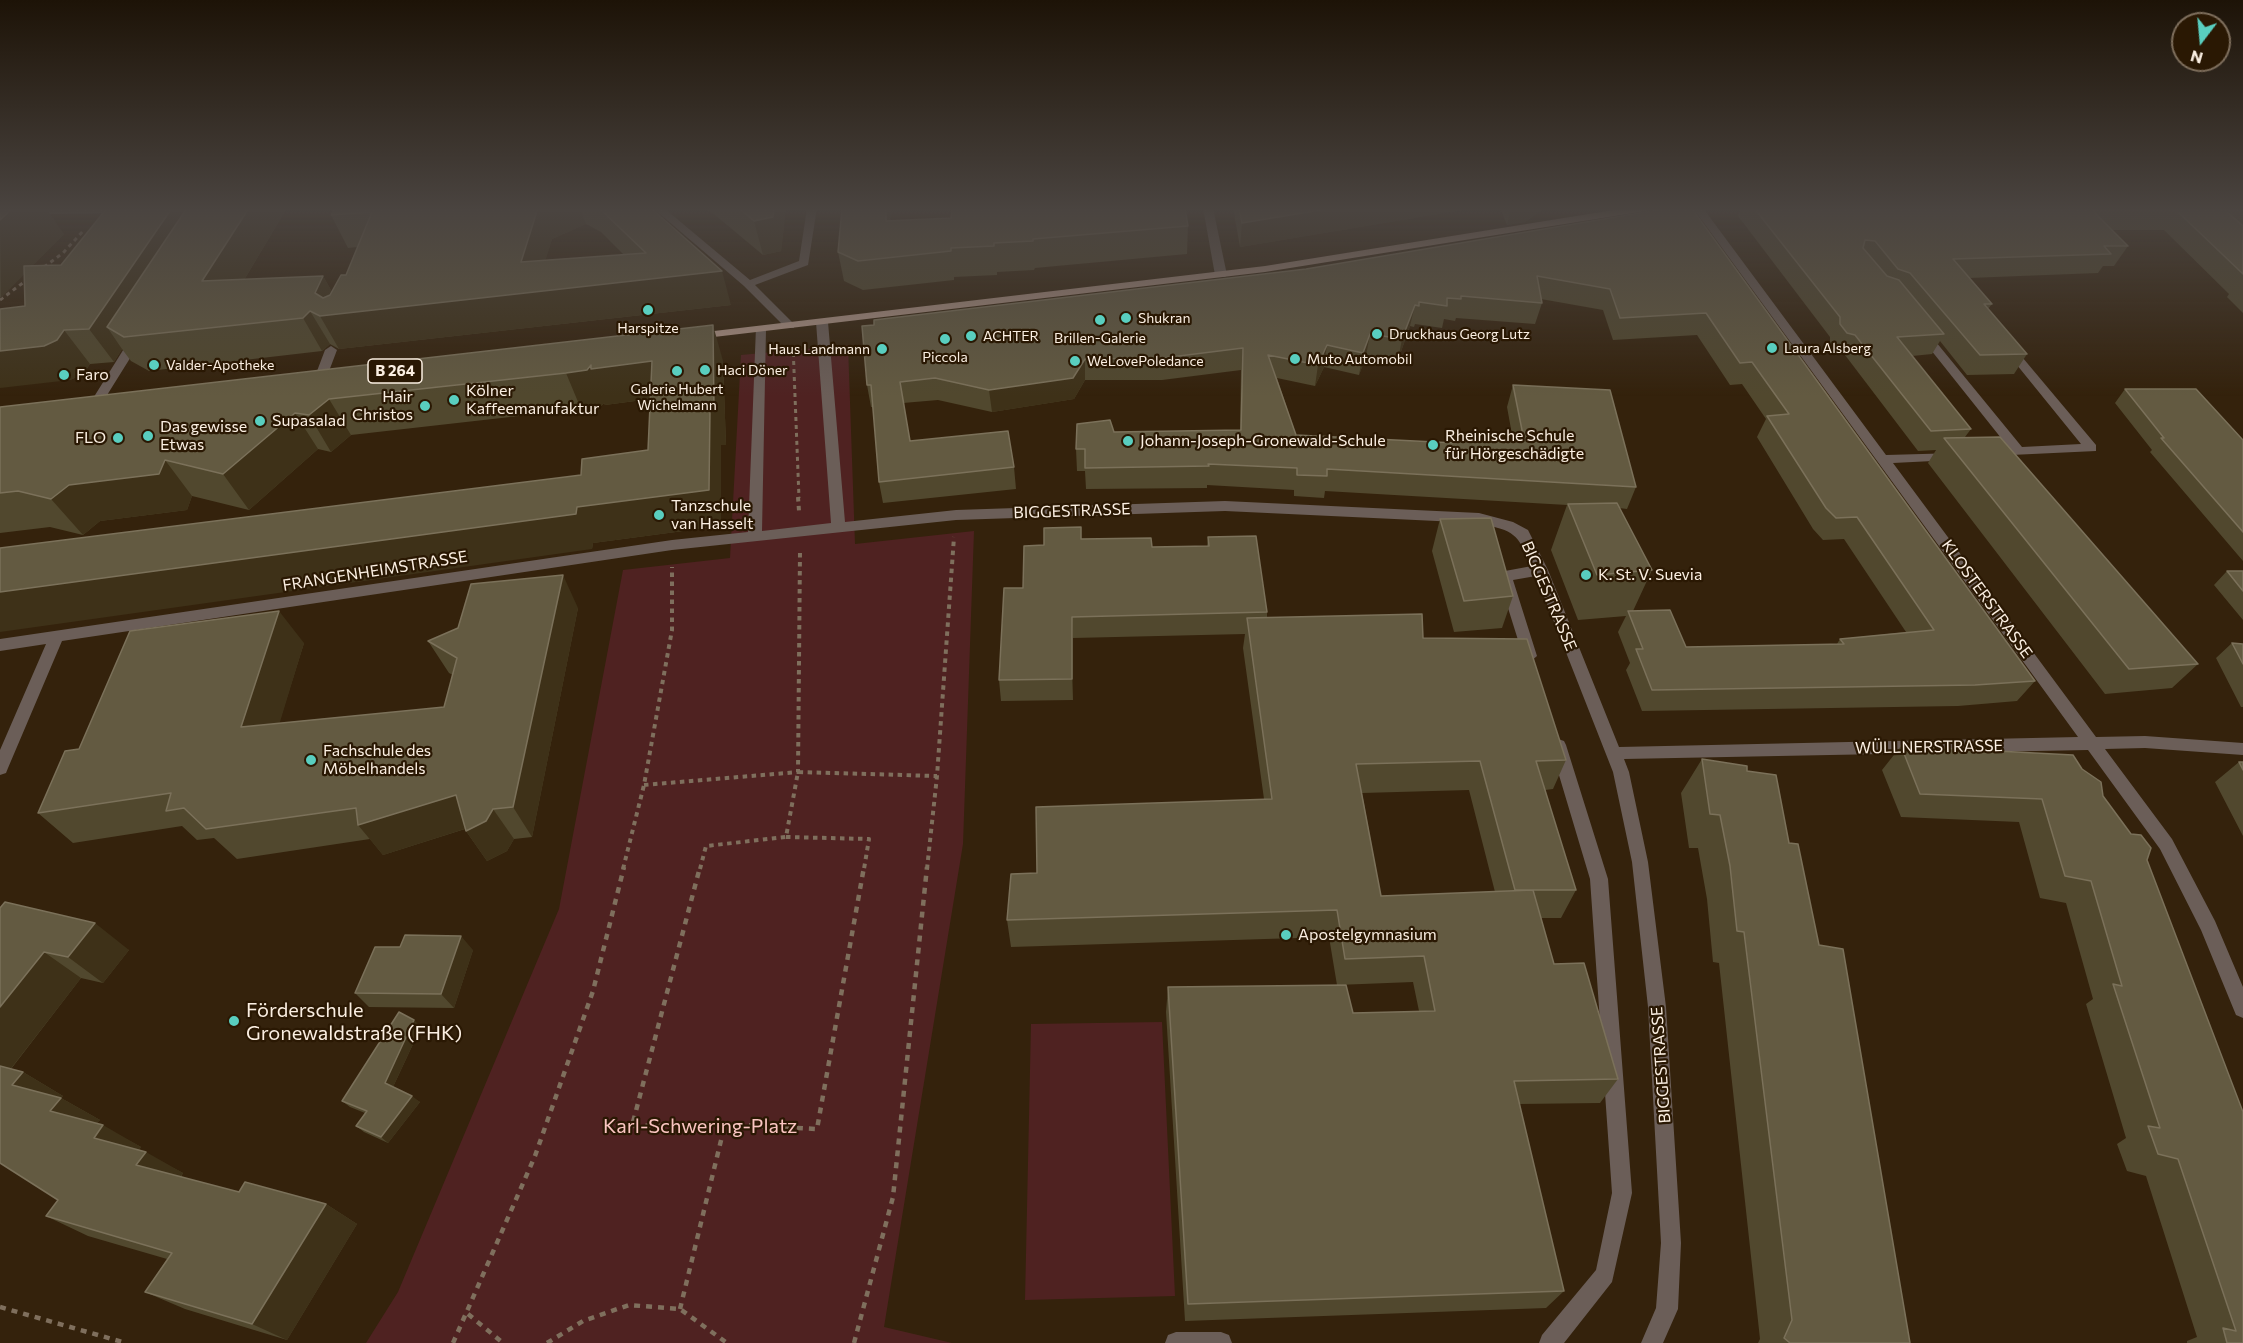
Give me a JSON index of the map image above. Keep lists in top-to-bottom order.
{
  "streets": {
    "street": [
      "BIGGESTRASSE",
      "FRANGENHEIMSTRASSE",
      "KLOSTERSTRASSE",
      "WÜLLNERSTRASSE"
    ]
  },
  "crossings": [
    ["BIGGESTRASSE", "FRANGENHEIMSTRASSE"],
    ["BIGGESTRASSE", "WÜLLNERSTRASSE"],
    ["KLOSTERSTRASSE", "WÜLLNERSTRASSE"]
  ],
  "parks": ["Karl-Schwering-Platz"],
  "places": [
    "Harspitze",
    "Shukran",
    "Brillen-Galerie",
    "Druckhaus Georg Lutz",
    "ACHTER",
    "Piccola",
    "Laura Alsberg",
    "Haus Landmann",
    "Muto Automobil",
    "WeLovePoledance",
    "Valder-Apotheke",
    "Haci Döner",
    "Galerie Hubert Wichelmann",
    "Faro",
    "Kölner Kaffeemanufaktur",
    "Hair Christos",
    "Supasalad",
    "Das gewisse Etwas",
    "FLO",
    "Johann-Joseph-Gronewald-Schule",
    "Rheinische Schule für Hörgeschädigte",
    "Tanzschule van Hasselt",
    "K. St. V. Suevia",
    "Fachschule des Möbelhandels",
    "Apostelgymnasium",
    "Förderschule Gronewaldstraße (FHK)"
  ],
  "north": "bottom"
}
